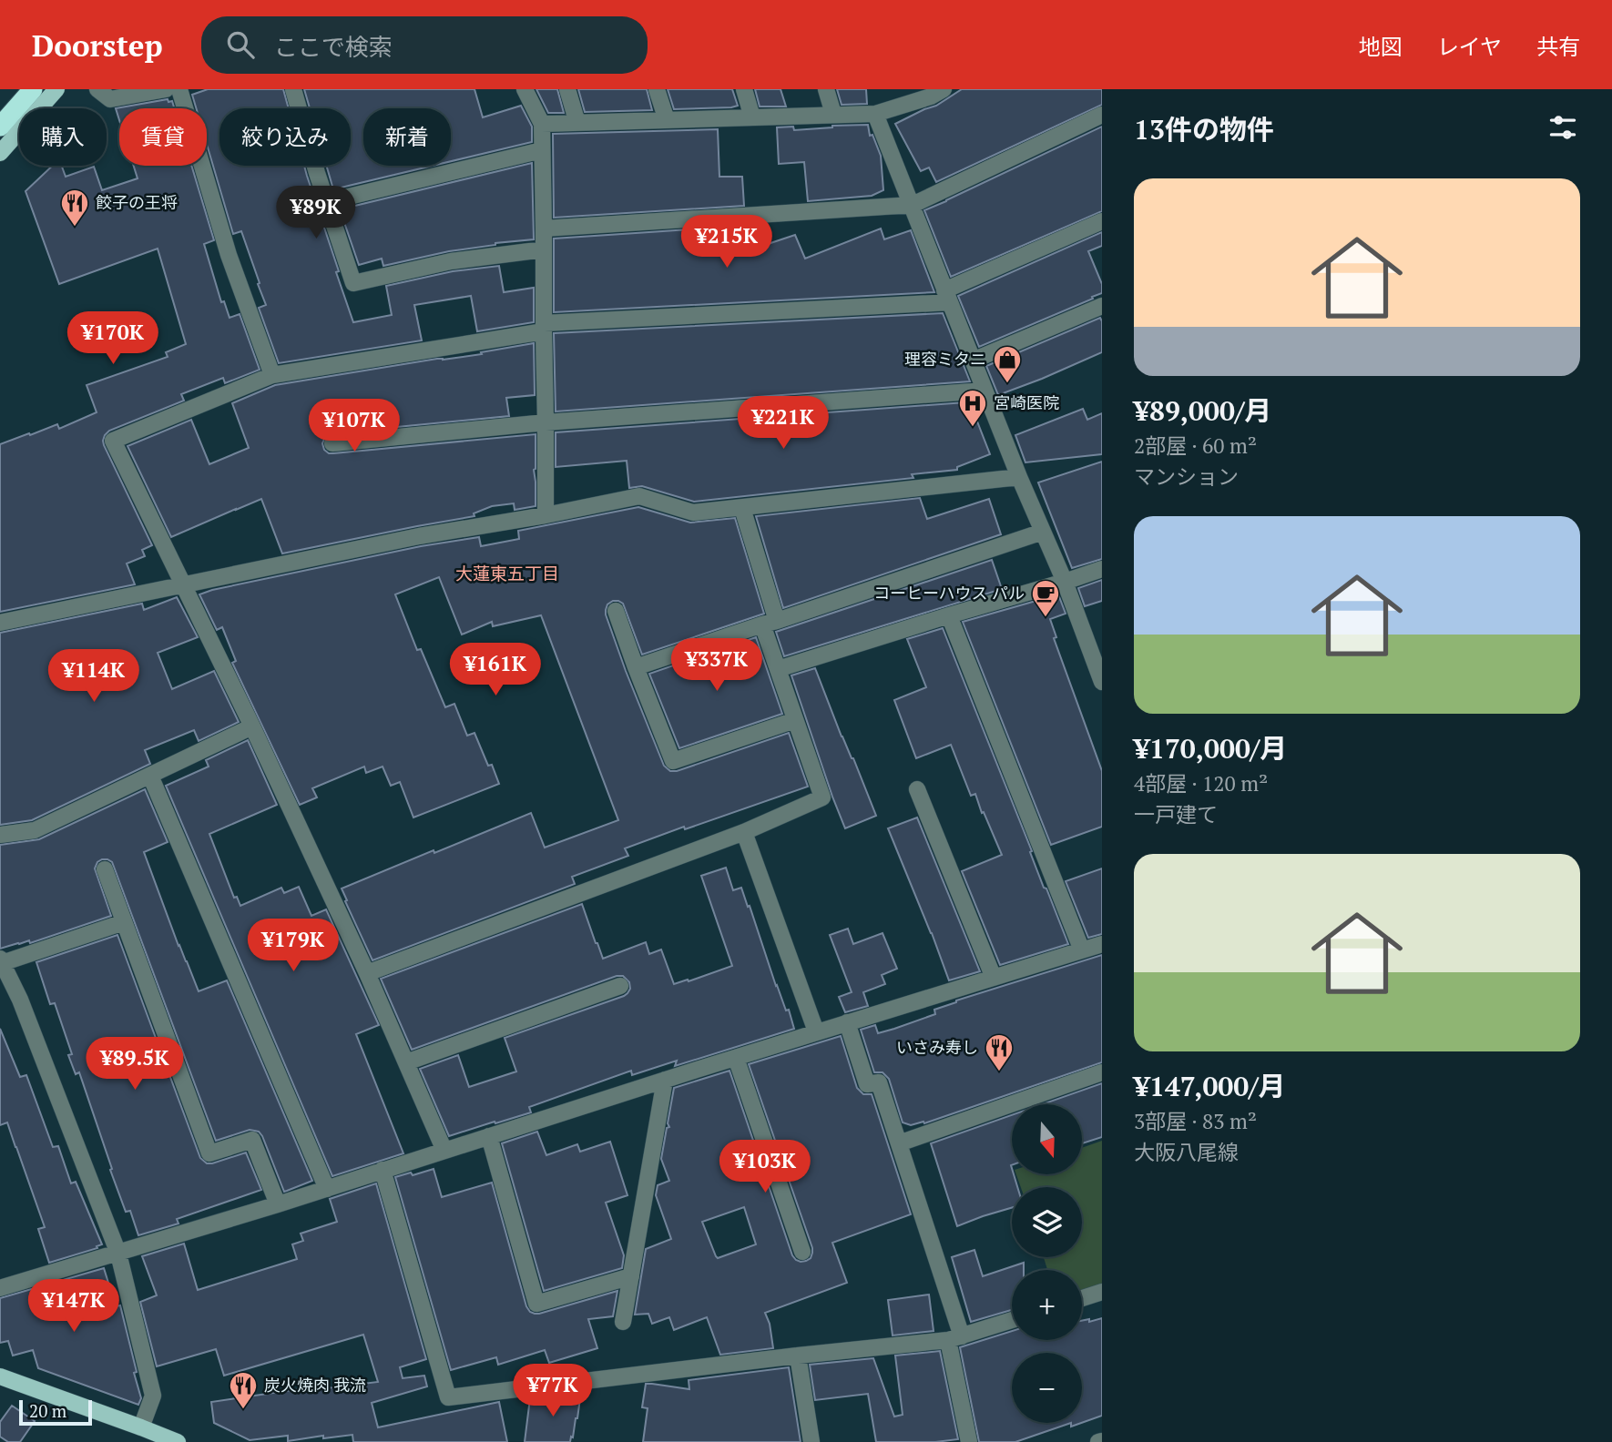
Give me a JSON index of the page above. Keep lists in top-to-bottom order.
{
  "districts": ["大蓮東五丁目"],
  "places": {
    "restaurant": ["餃子の王将", "いさみ寿し", "炭火焼肉 我流"],
    "shop": ["理容ミタニ"],
    "hospital": ["宮崎医院"],
    "cafe": ["コーヒーハウス パル"]
  },
  "scale_bar": "20 m",
  "north": "bottom",
  "page": {
    "header": "Doorstep",
    "search": "ここで検索",
    "nav": ["地図", "レイヤ", "共有"],
    "heading": "13件の物件",
    "chip": [
      "購入",
      "賃貸",
      "絞り込み",
      "新着"
    ],
    "list": [
      {
        "name": "¥89,000/月",
        "note": "2部屋 · 60 m² · マンション"
      },
      {
        "name": "¥170,000/月",
        "note": "4部屋 · 120 m² · 一戸建て"
      },
      {
        "name": "¥147,000/月",
        "note": "3部屋 · 83 m² · 大阪八尾線"
      }
    ],
    "price": [
      "¥89K",
      "¥215K",
      "¥170K",
      "¥221K",
      "¥107K",
      "¥337K",
      "¥161K",
      "¥114K",
      "¥179K",
      "¥89.5K",
      "¥103K",
      "¥147K",
      "¥77K"
    ],
    "map_buttons": ["+", "−"],
    "scale": "20 m"
  }
}
